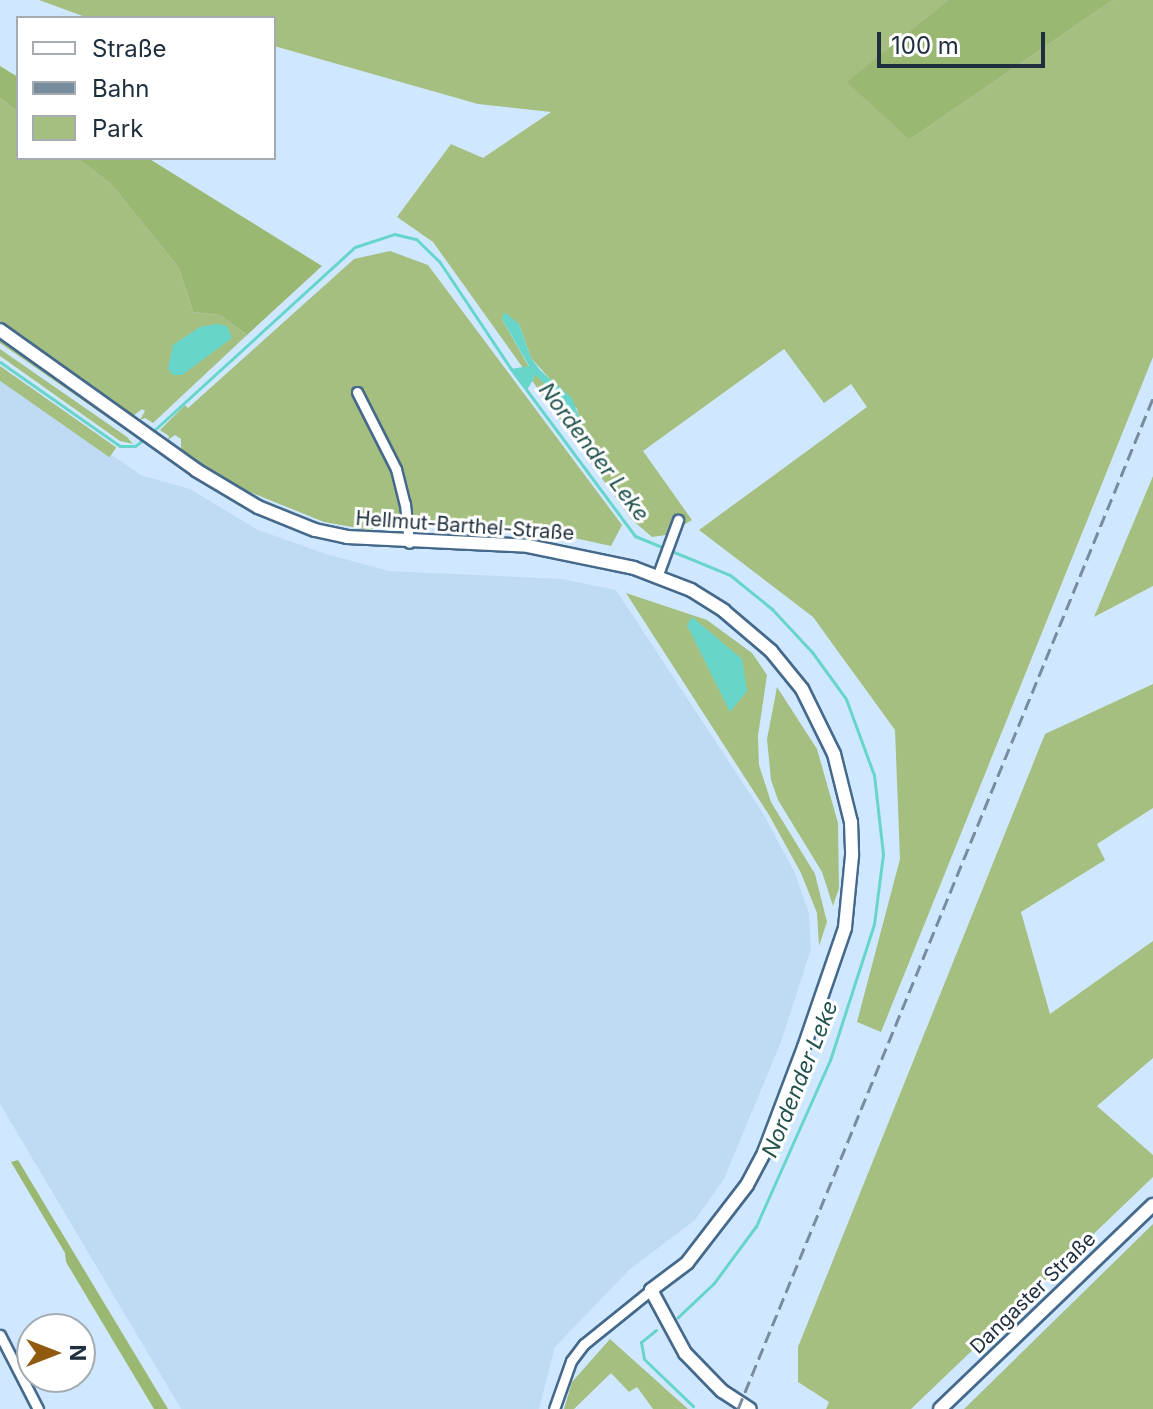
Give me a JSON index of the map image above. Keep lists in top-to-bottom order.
{
  "streets": {
    "street": ["Hellmut-Barthel-Straße", "Dangaster Straße"]
  },
  "water": ["Nordender Leke"],
  "legend": ["Straße", "Bahn", "Park"],
  "scale_bar": "100 m",
  "north": "right"
}
